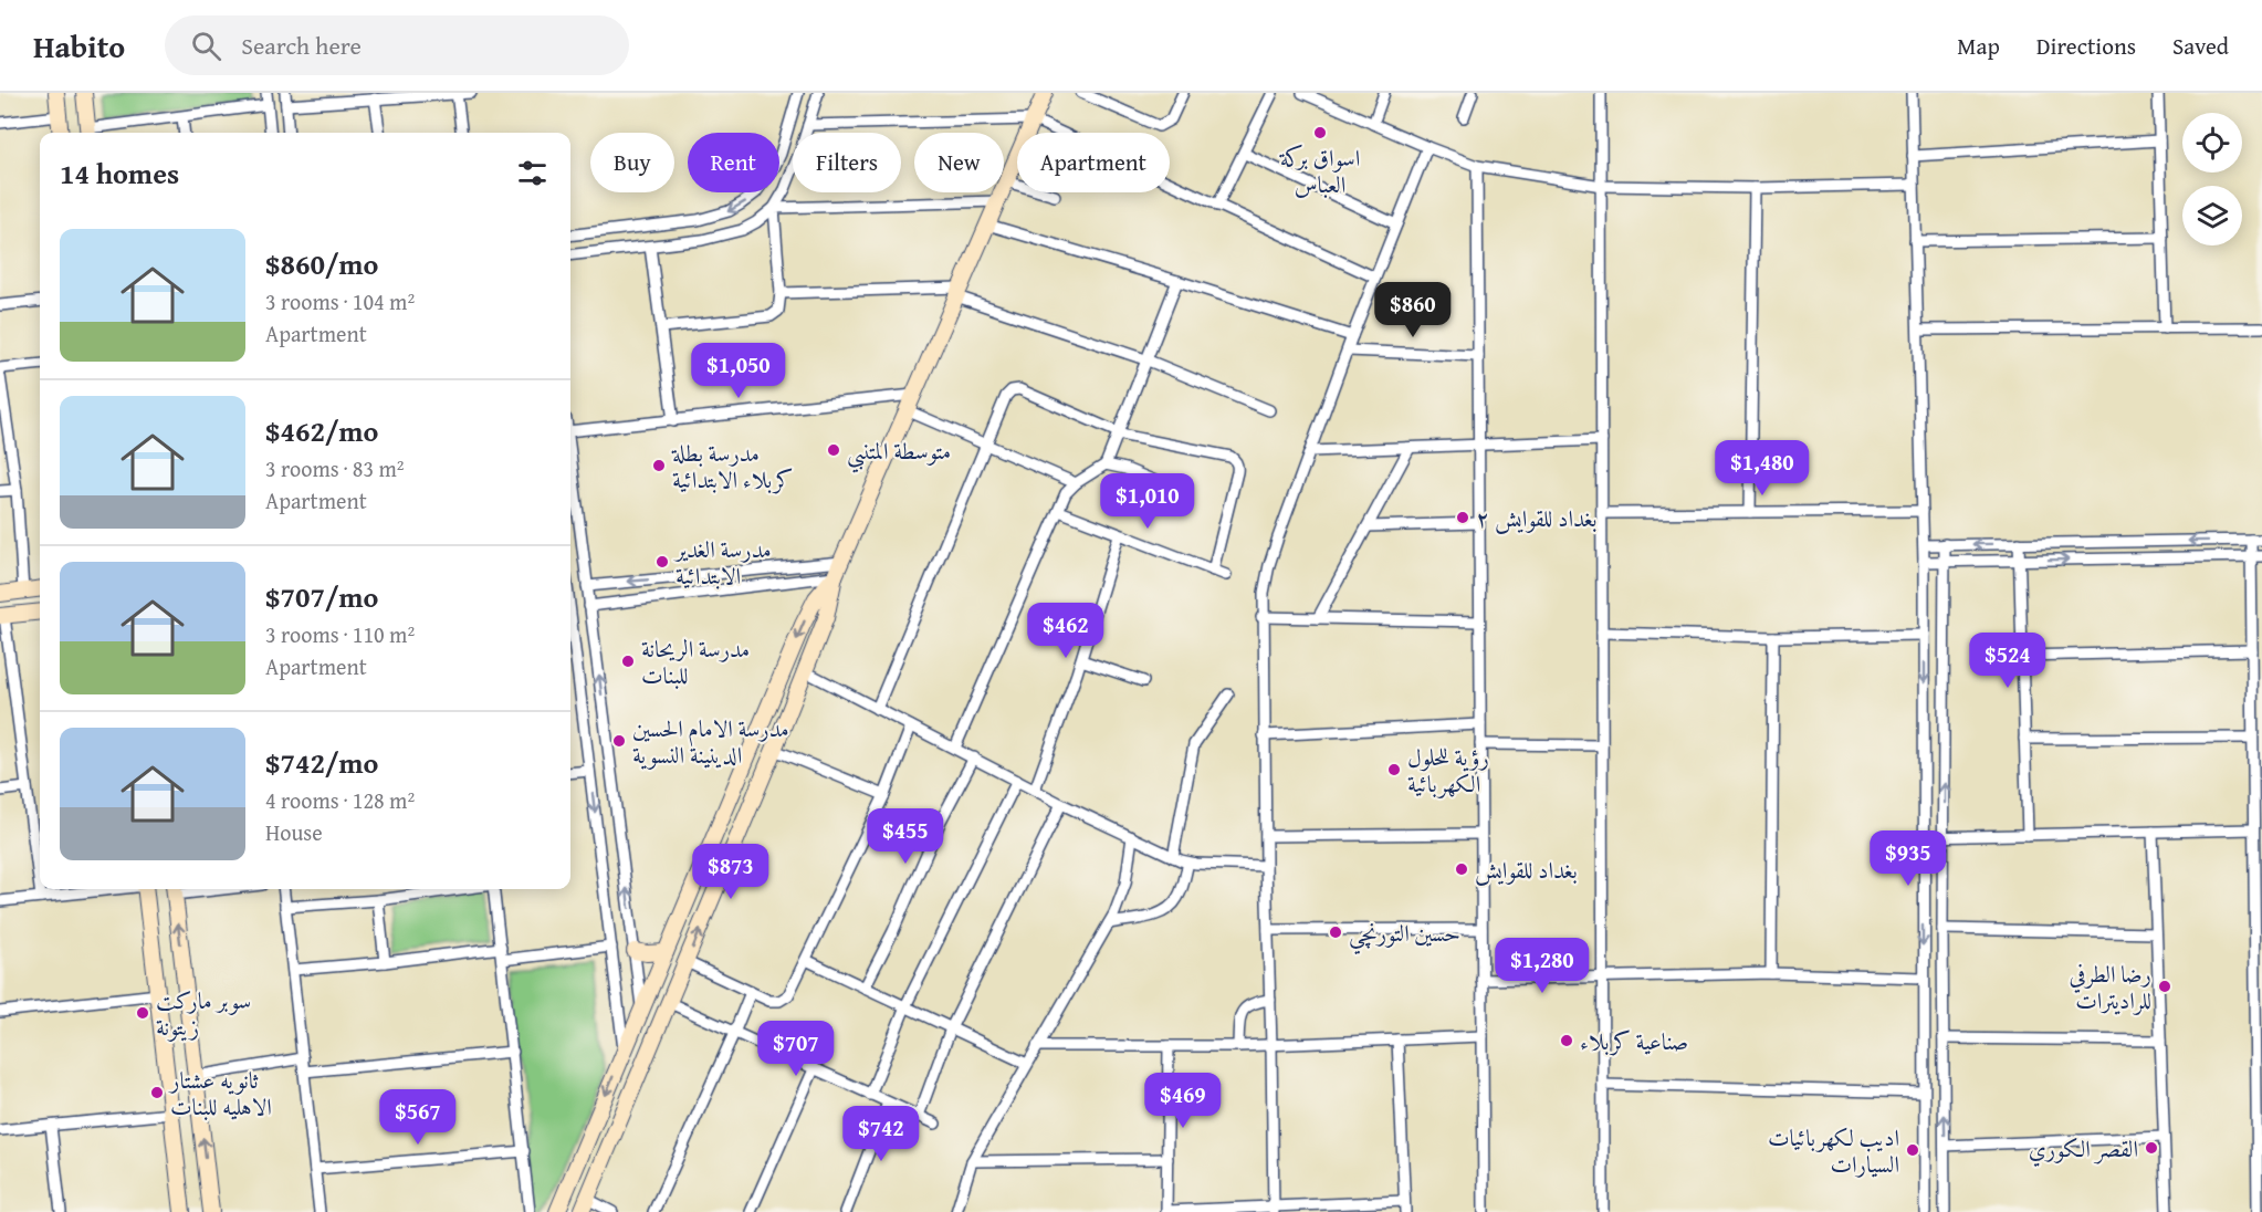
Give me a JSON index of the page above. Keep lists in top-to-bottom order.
{
  "places": [
    "اسواق بركة العباس",
    "متوسطة المتنبي",
    "مدرسة بطلة كربلاء الابتدائية",
    "بغداد للقوايش ٢",
    "مدرسة الغدير الابتدائية",
    "مدرسة الريحانة للبنات",
    "مدرسة الامام الحسين الدينينة النسوية",
    "رؤية للحلول الكهربائية",
    "بغداد للقوايش",
    "حسين التورنچي",
    "رضا الطرفي للراديترات",
    "سوبر ماركت زيتونة",
    "صناعية كربلاء",
    "ثانويه عشتار الاهليه للبنات",
    "القصر الكوري",
    "اديب لكهربائيات السيارات"
  ],
  "page": {
    "header": "Habito",
    "search": "Search here",
    "nav": ["Map", "Directions", "Saved"],
    "chip": [
      "Buy",
      "Rent",
      "Filters",
      "New",
      "Apartment"
    ],
    "heading": "14 homes",
    "list": [
      {
        "name": "$860/mo",
        "note": "3 rooms · 104 m² · Apartment"
      },
      {
        "name": "$462/mo",
        "note": "3 rooms · 83 m² · Apartment"
      },
      {
        "name": "$707/mo",
        "note": "3 rooms · 110 m² · Apartment"
      },
      {
        "name": "$742/mo",
        "note": "4 rooms · 128 m² · House"
      }
    ],
    "price": [
      "$860",
      "$1,050",
      "$1,480",
      "$1,010",
      "$462",
      "$524",
      "$455",
      "$935",
      "$873",
      "$1,280",
      "$707",
      "$469",
      "$567",
      "$742"
    ]
  }
}
